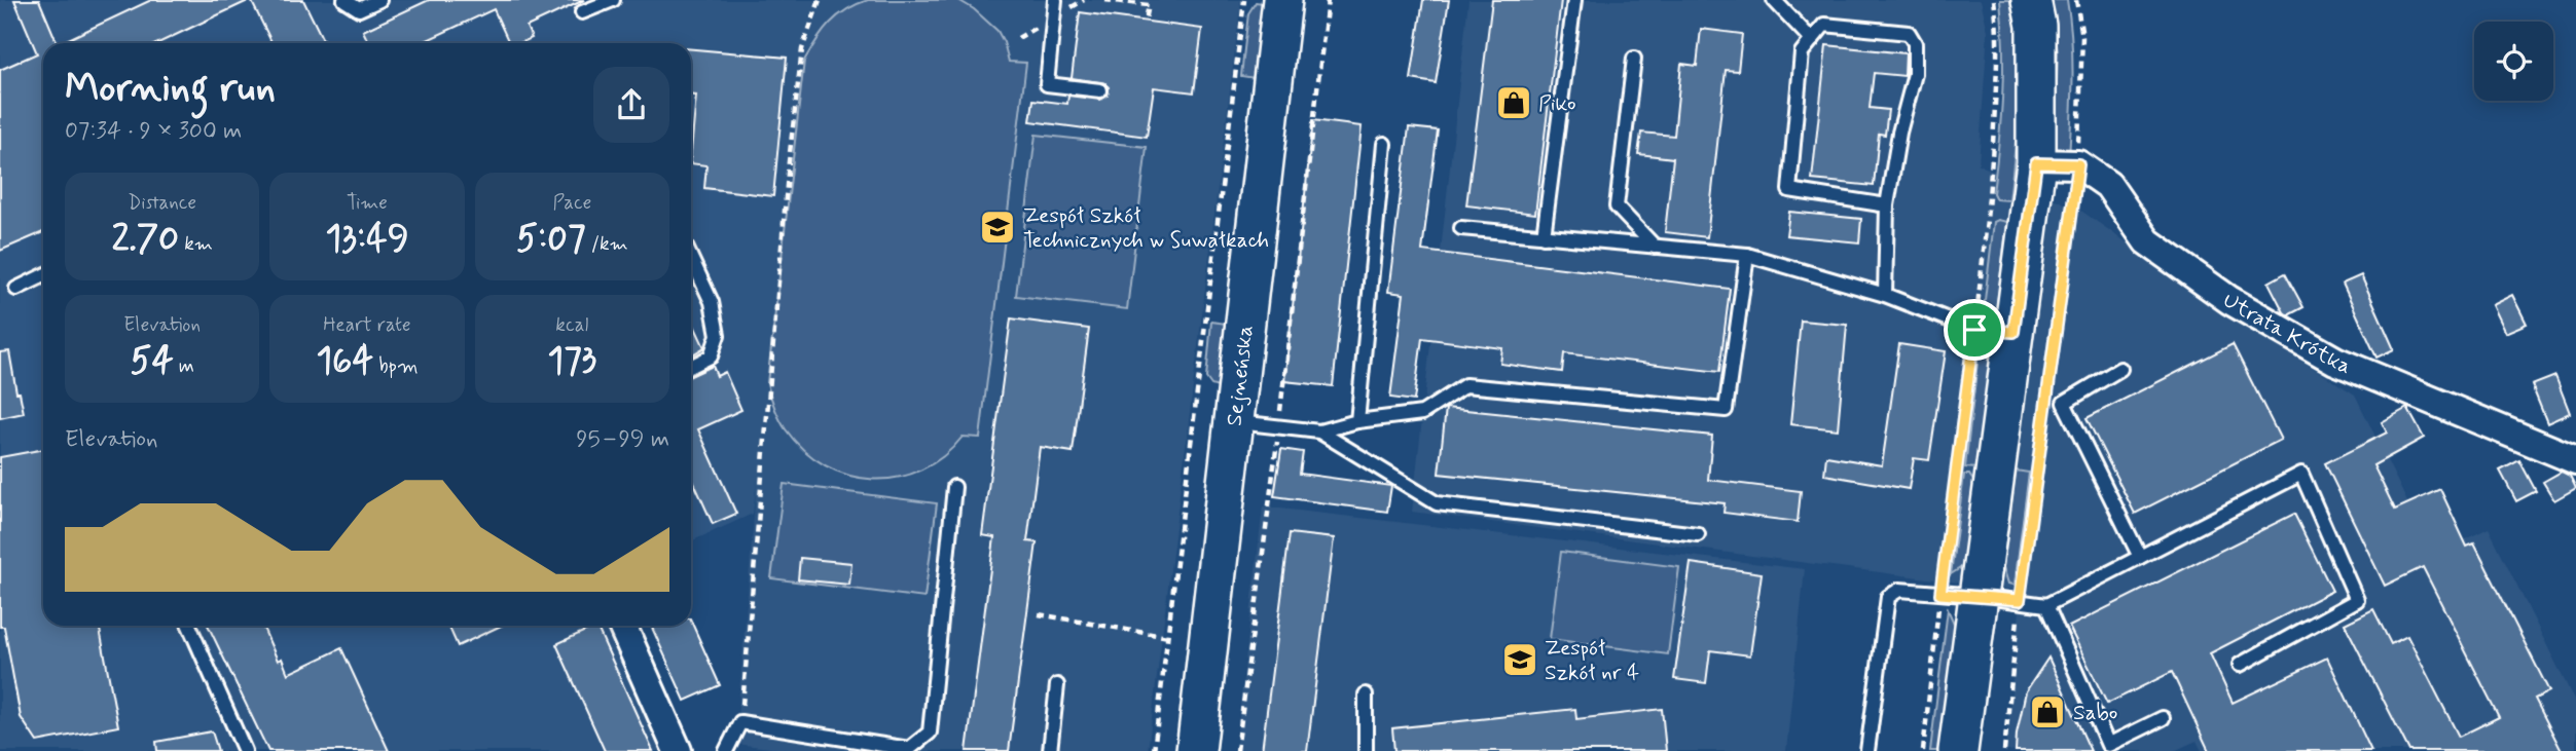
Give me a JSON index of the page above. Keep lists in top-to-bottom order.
{
  "streets": {
    "street": ["Utrata Krótka", "Sejneńska"]
  },
  "places": {
    "shop": ["Piko", "Sabo"],
    "school or university": ["Zespół Szkół Technicznych w Suwałkach", "Zespół Szkół nr 4"]
  },
  "page": {
    "heading": ["Morning run", "07:34 · 9 × 300 m"],
    "stats": [
      ["Distance", "2.70 km"],
      ["Time", "13:49"],
      ["Pace", "5:07 /km"],
      ["Elevation", "54 m"],
      ["Heart rate", "164 bpm"],
      ["kcal", "173"]
    ],
    "chart": ["Elevation", "95–99 m"]
  }
}
